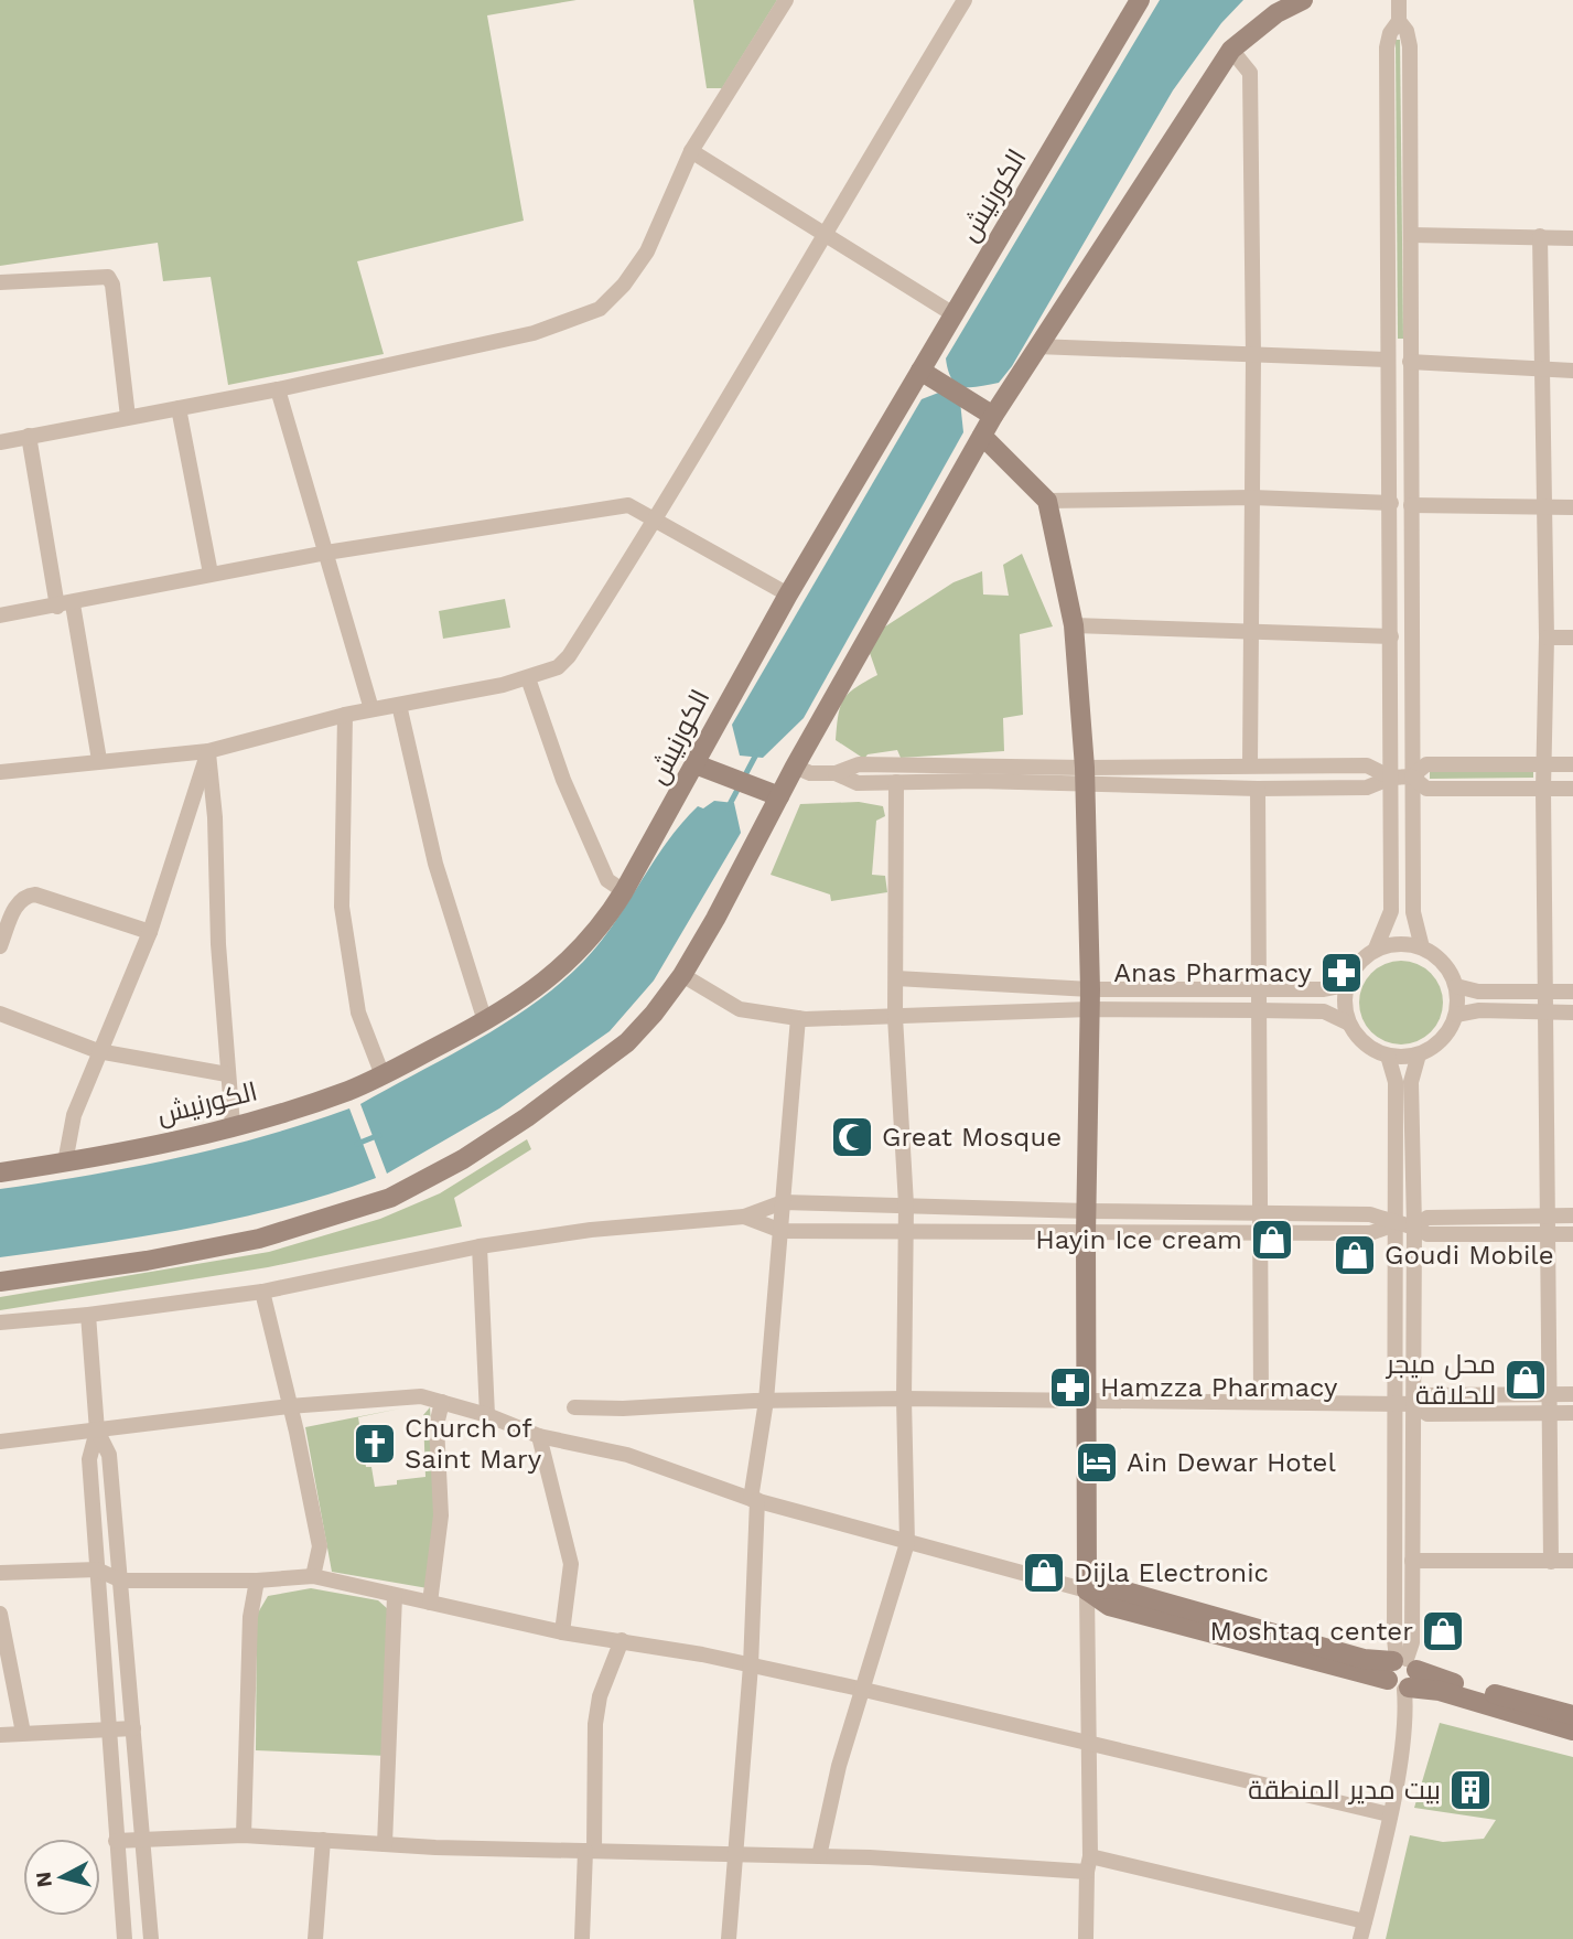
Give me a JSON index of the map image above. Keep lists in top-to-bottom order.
{
  "streets": {
    "main road": ["الكورنيش"]
  },
  "places": {
    "pharmacy": ["Anas Pharmacy", "Hamzza Pharmacy"],
    "mosque": ["Great Mosque"],
    "shop": [
      "Hayin Ice cream",
      "Goudi Mobile",
      "محل ميجر للحلاقة",
      "Dijla Electronic",
      "Moshtaq center"
    ],
    "church": ["Church of Saint Mary"],
    "hotel": ["Ain Dewar Hotel"],
    "building": ["بيت مدير المنطقة"]
  },
  "north": "left"
}
